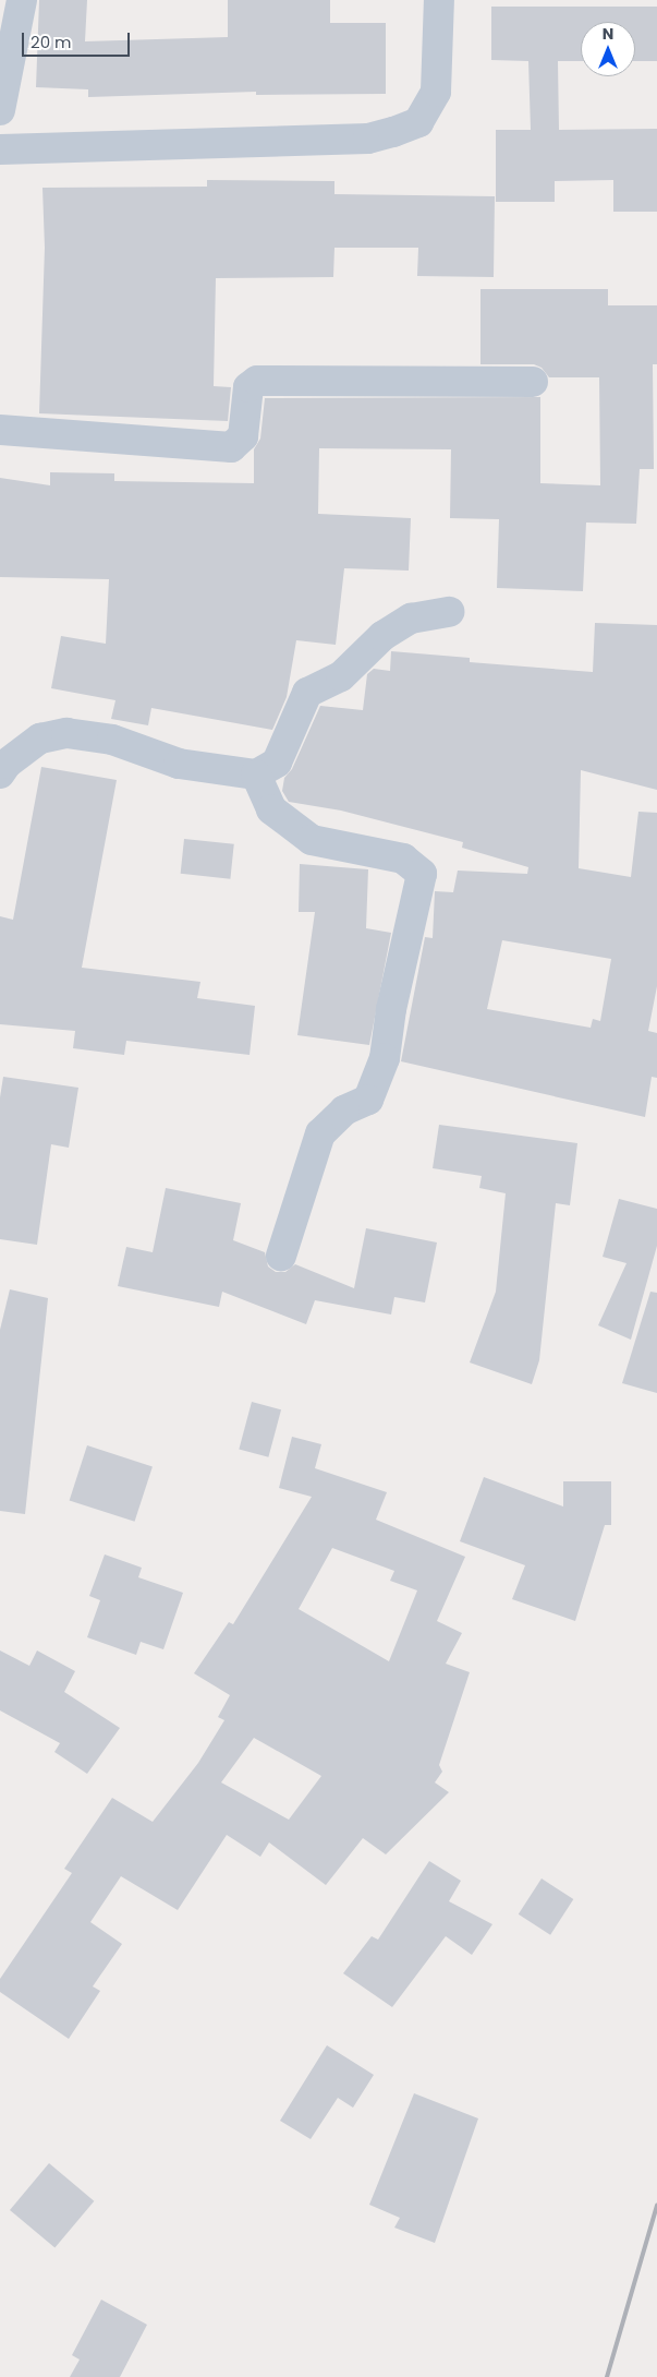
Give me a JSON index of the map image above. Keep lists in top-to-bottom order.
{
  "scale_bar": "20 m",
  "north": "top"
}
